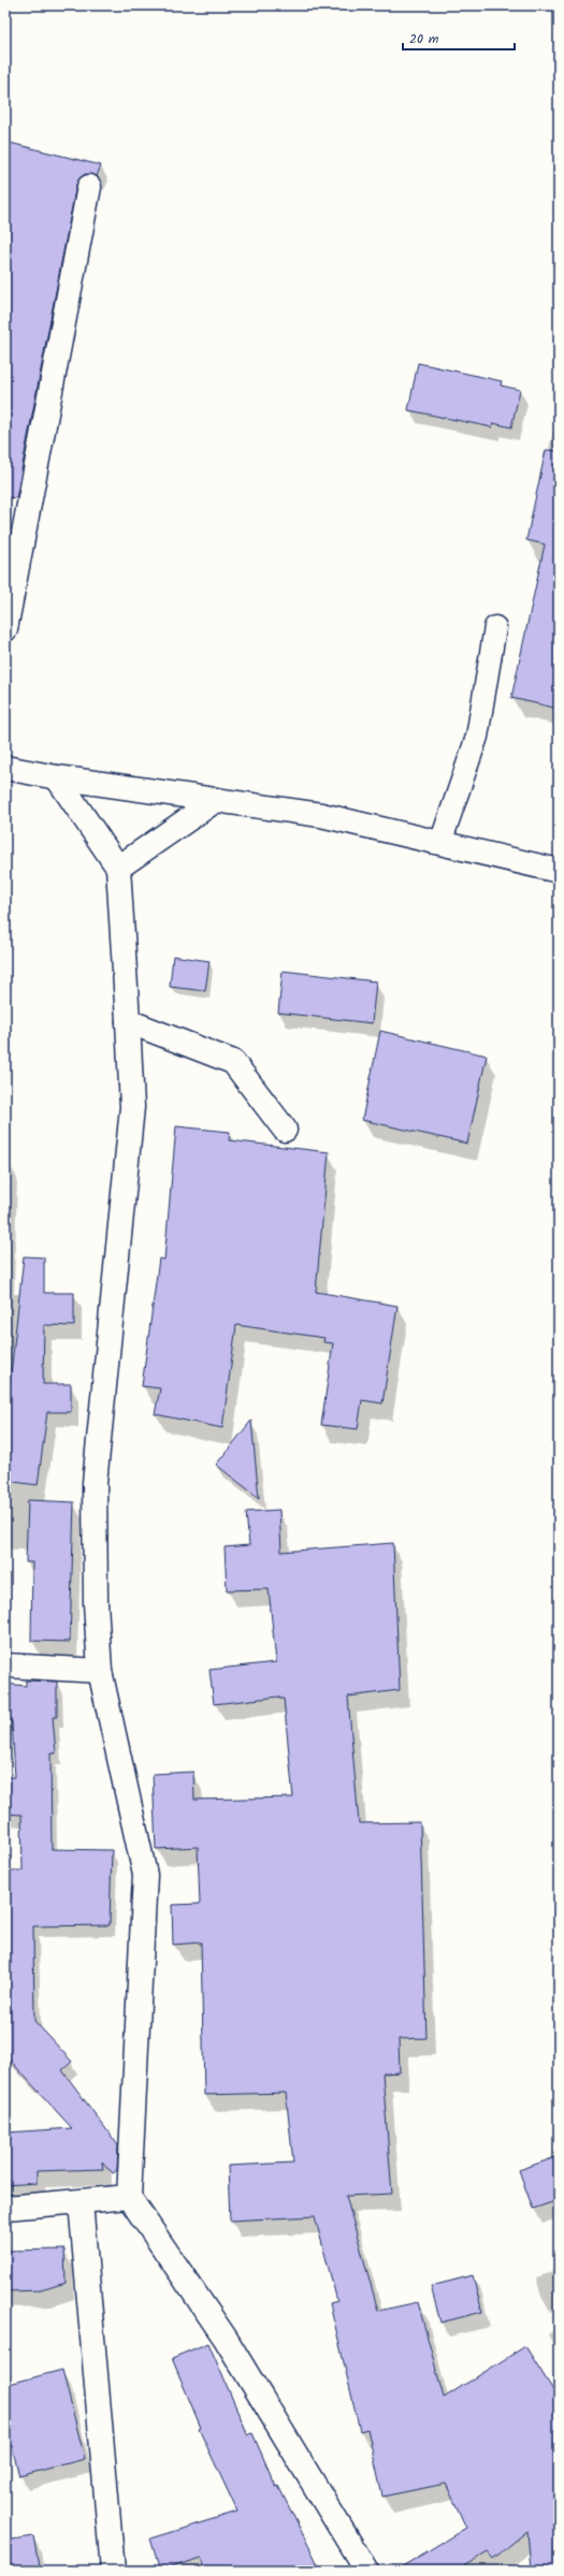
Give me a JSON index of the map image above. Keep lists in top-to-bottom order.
{
  "scale_bar": "20 m"
}
